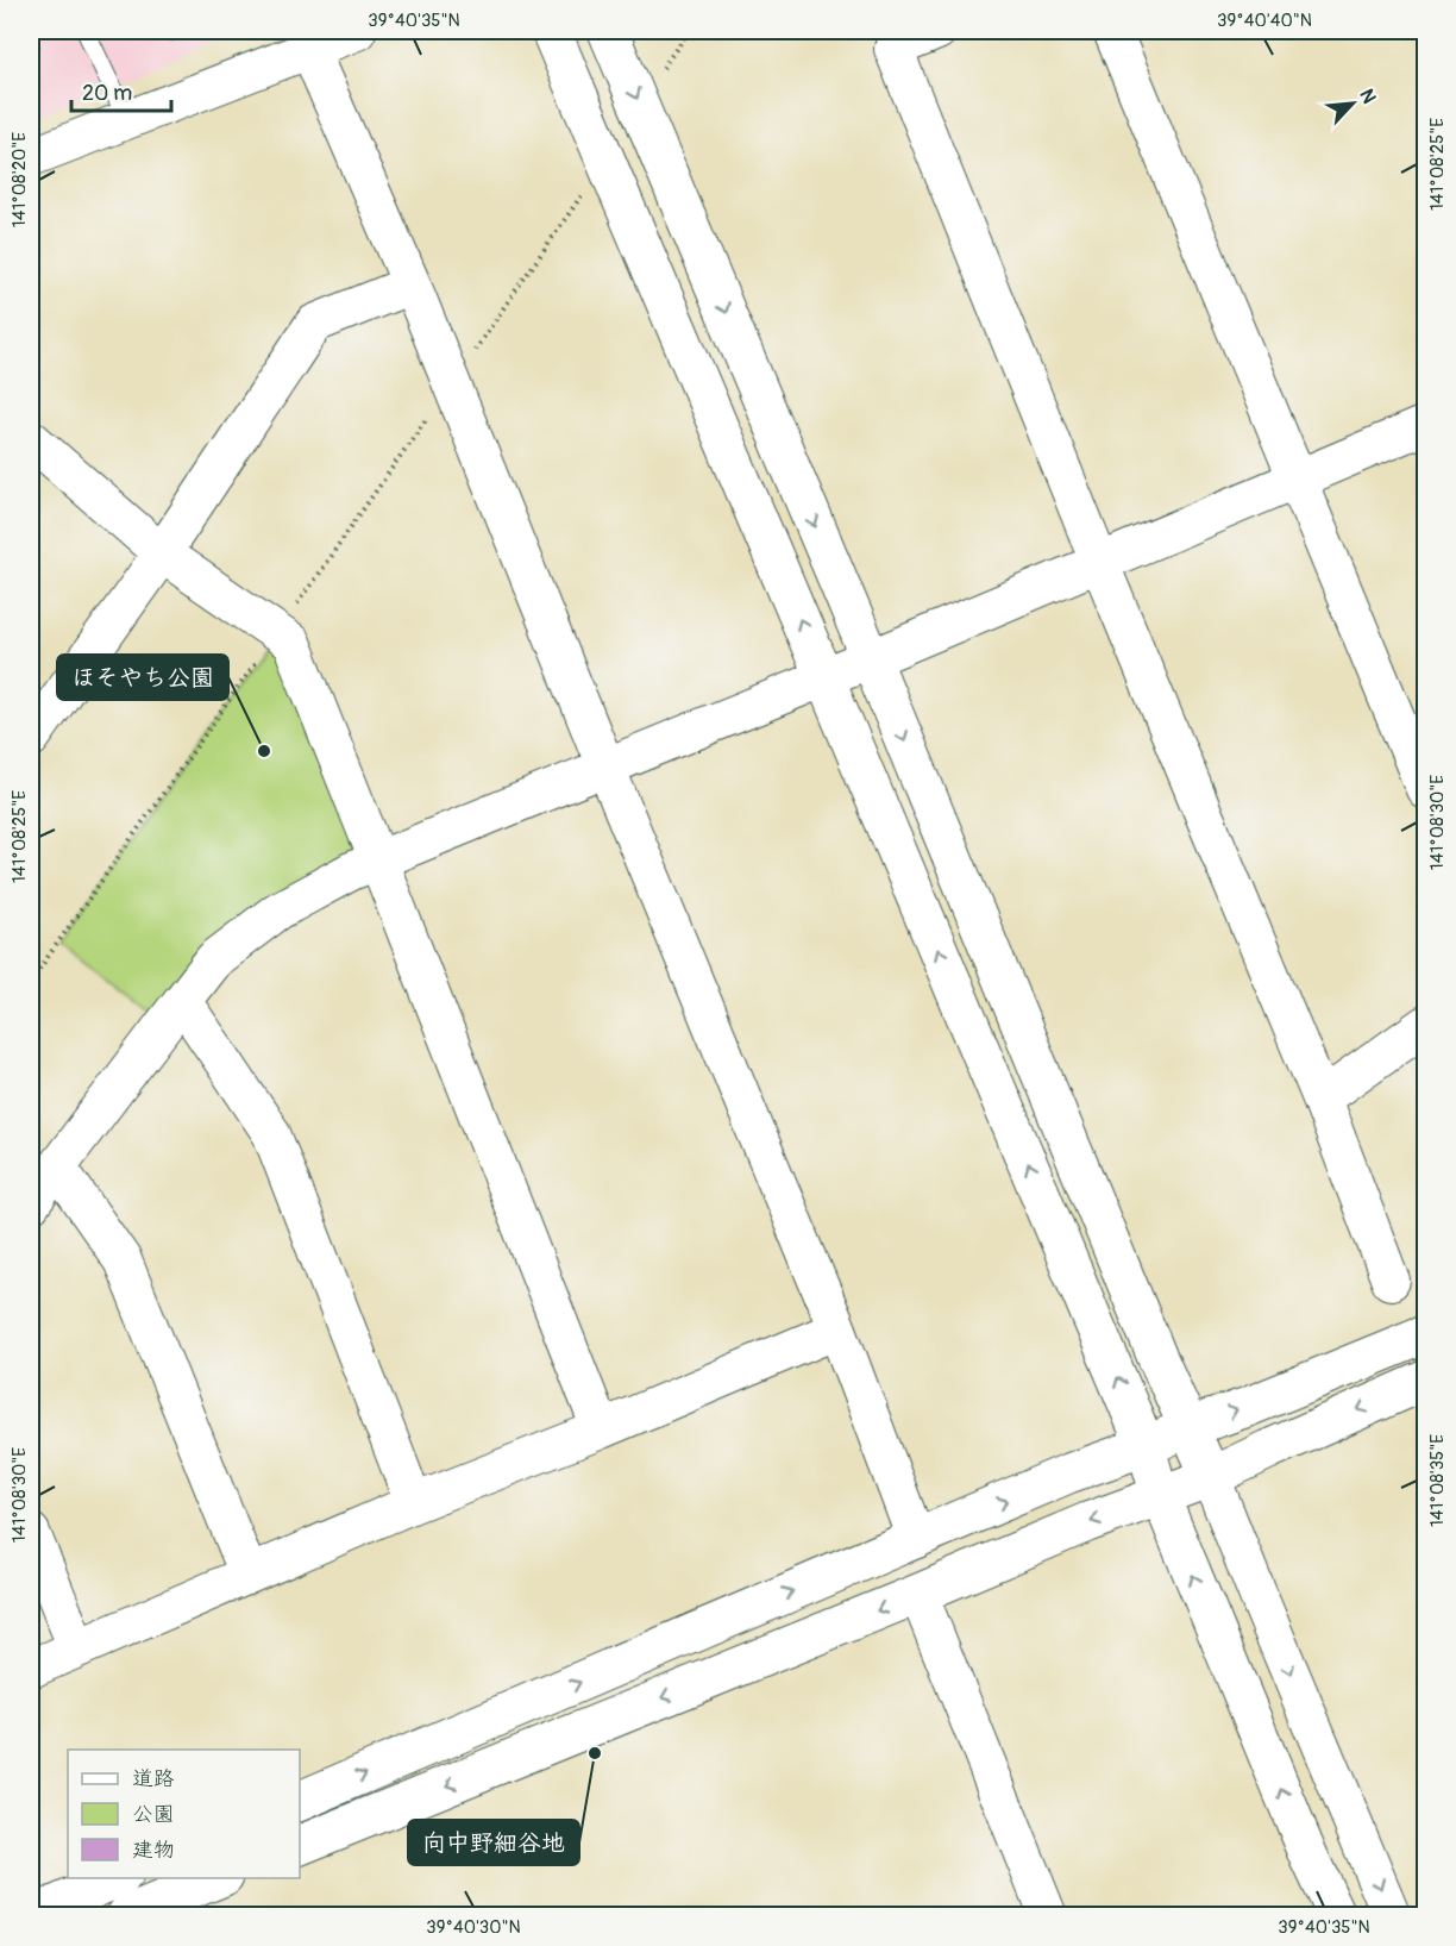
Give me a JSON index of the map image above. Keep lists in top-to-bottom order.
{
  "places": ["ほそやち公園", "向中野細谷地"],
  "legend": ["道路", "公園", "建物"],
  "scale_bar": "20 m",
  "north": "top right",
  "coordinates": [
    "39°40'35\"N",
    "39°40'40\"N",
    "141°08'25\"E",
    "141°08'20\"E",
    "141°08'30\"E",
    "141°08'35\"E",
    "39°40'30\"N"
  ]
}
